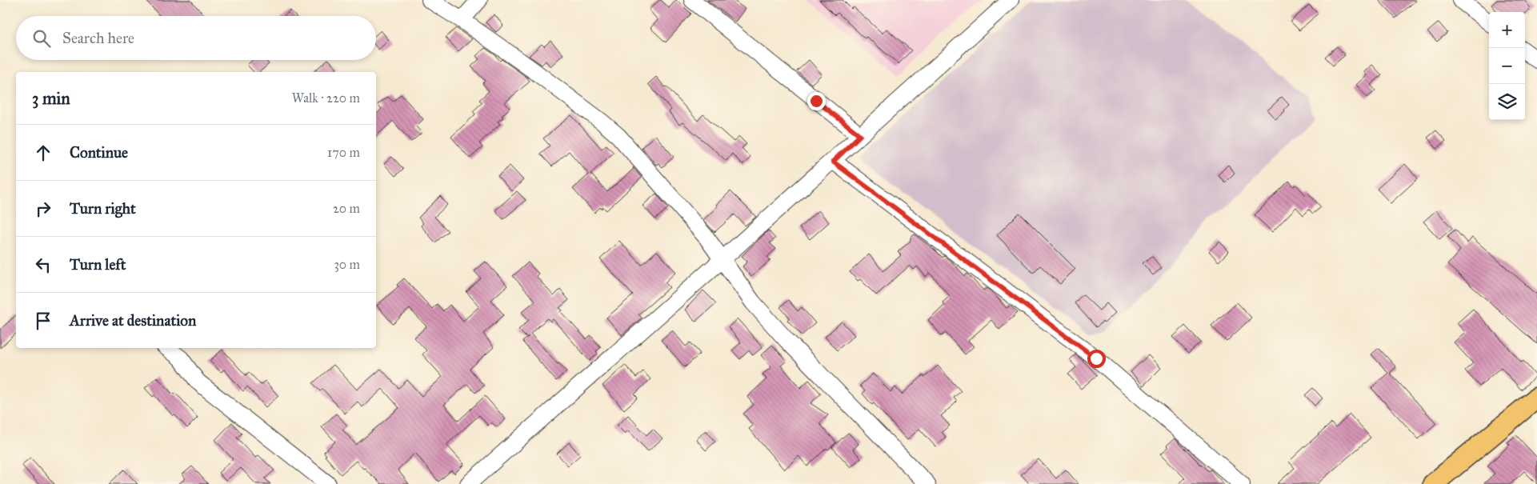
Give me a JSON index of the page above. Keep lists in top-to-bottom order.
{
  "page": {
    "map_buttons": ["+", "−"],
    "search": "Search here",
    "heading": ["3 min", "Walk · 220 m"],
    "list": [
      ["Continue", "170 m"],
      ["Turn right", "20 m"],
      ["Turn left", "30 m"],
      "Arrive at destination"
    ]
  }
}
